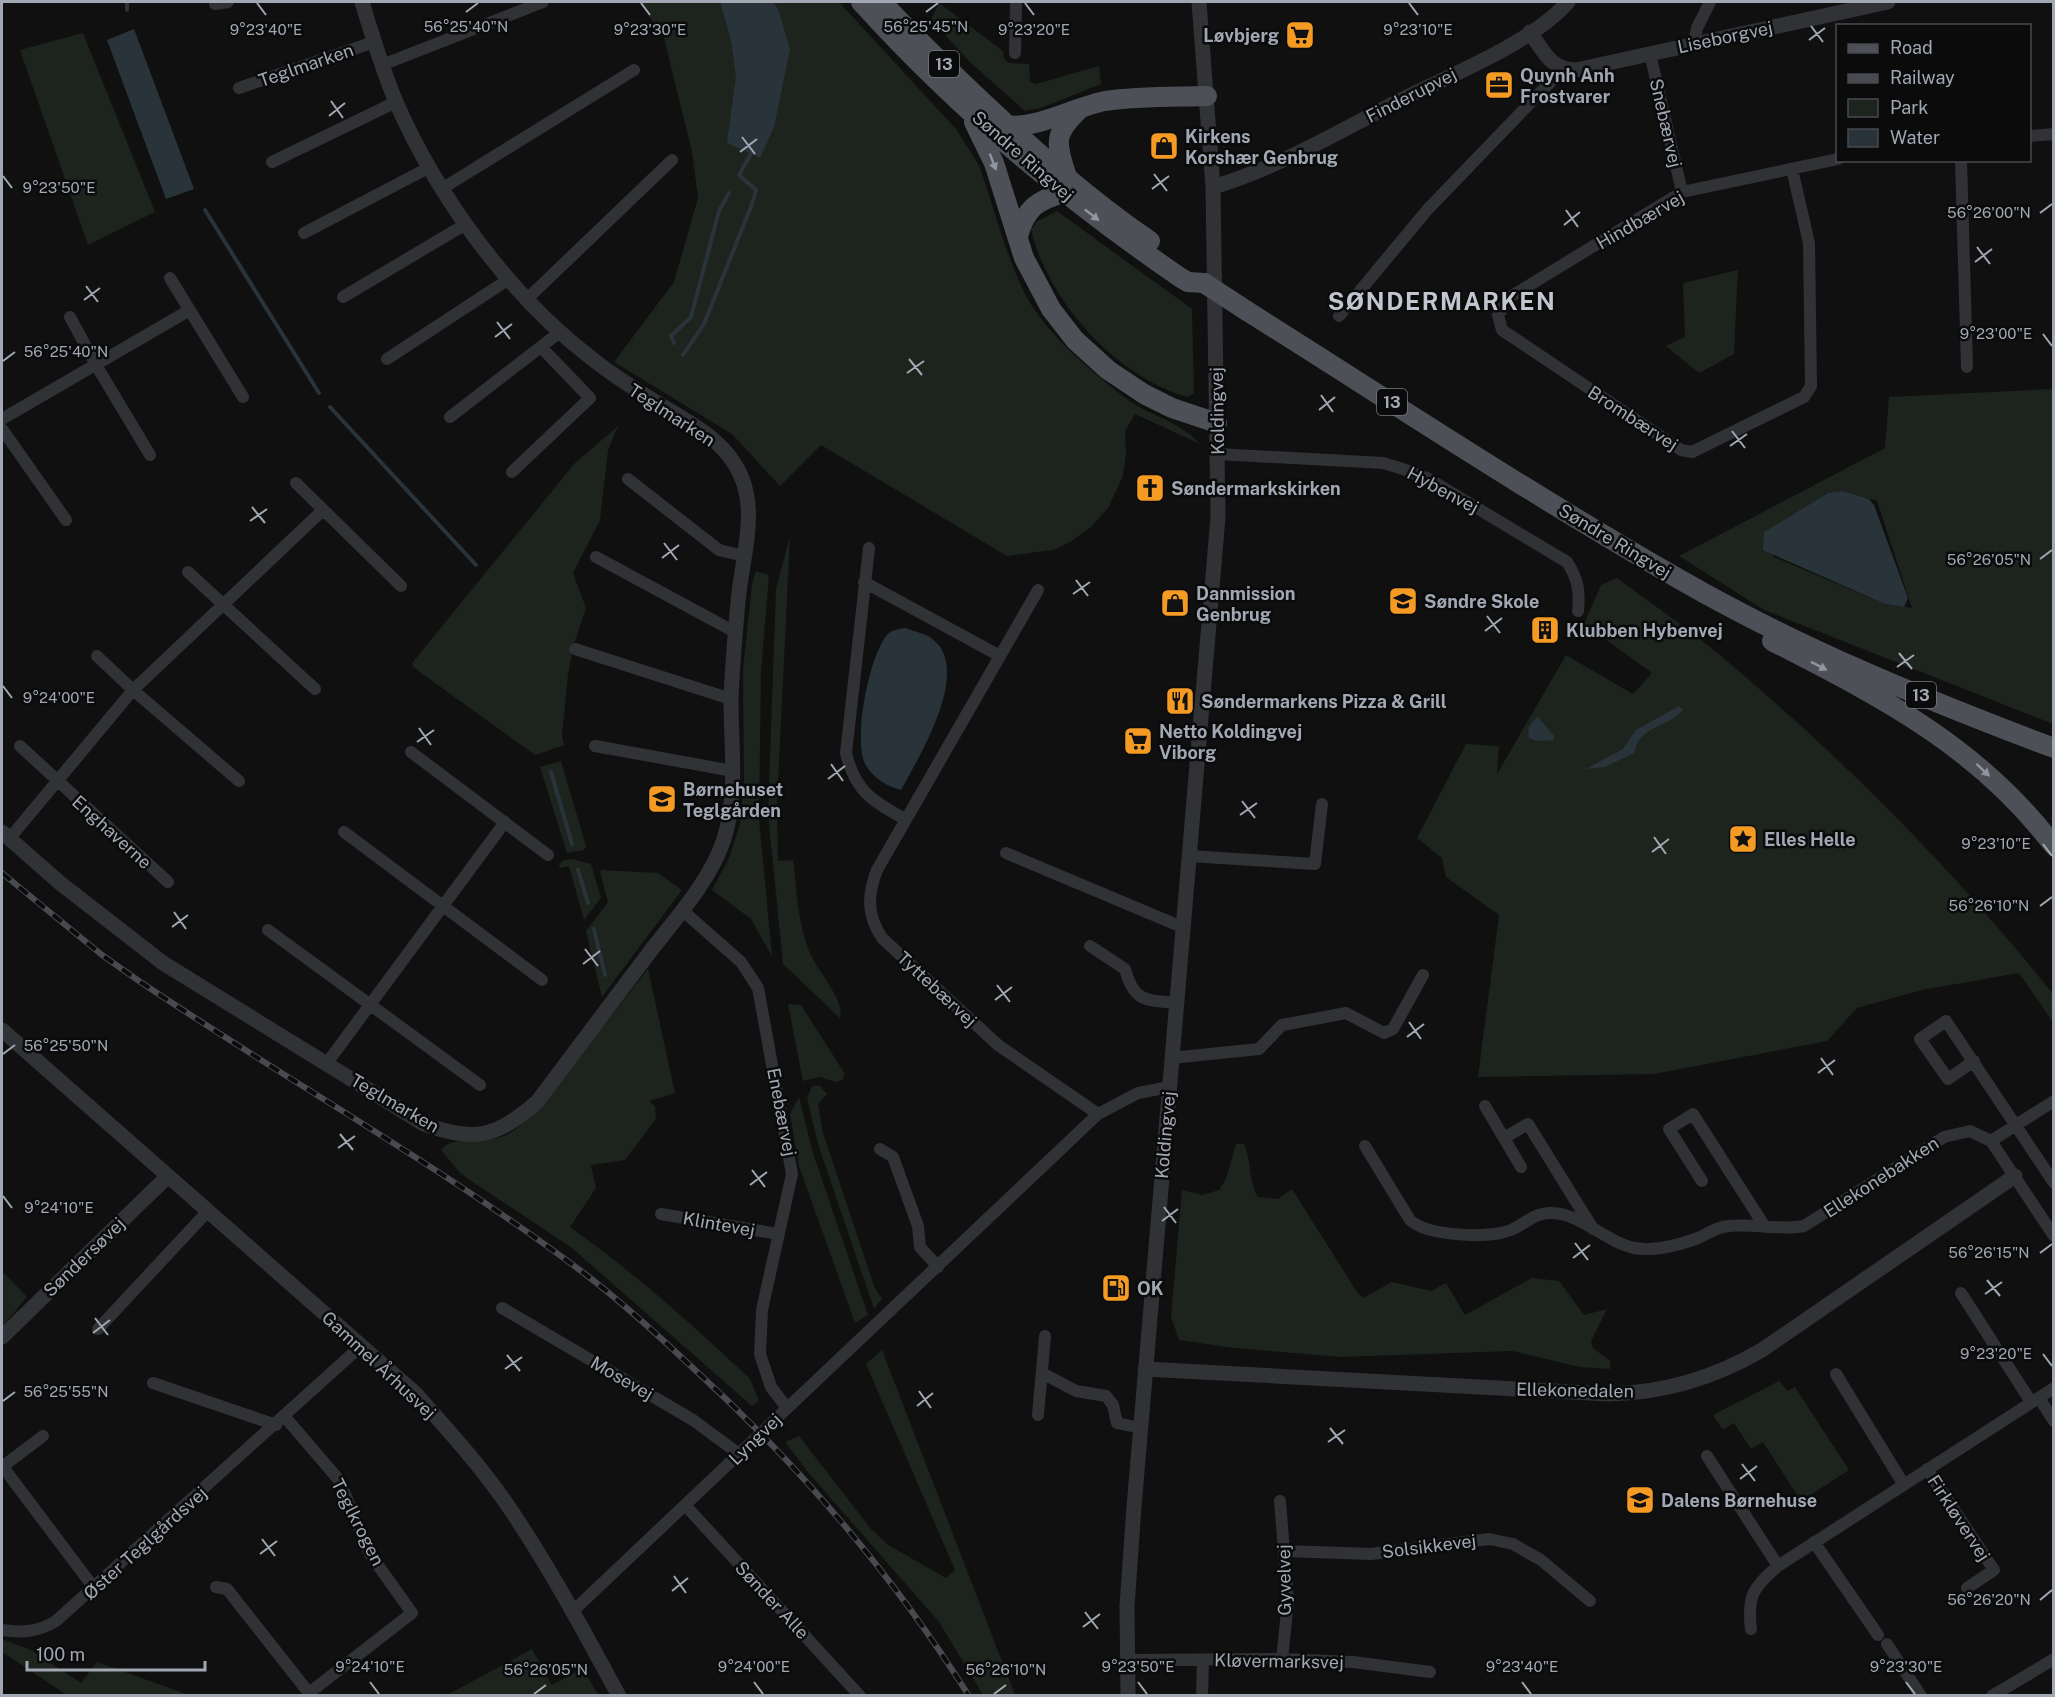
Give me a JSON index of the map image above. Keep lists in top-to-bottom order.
{
  "streets": {
    "main road": ["13", "Søndre Ringvej"],
    "street": [
      "Liseborgvej",
      "Teglmarken",
      "Finderupvej",
      "Snebærvej",
      "Hindbærvej",
      "Koldingvej",
      "Brombærvej",
      "Hybenvej",
      "Enghaverne",
      "Tyttebærvej",
      "Enebærvej",
      "Ellekonebakken",
      "Klintevej",
      "Søndersøvej",
      "Gammel Århusvej",
      "Mosevej",
      "Ellekonedalen",
      "Lyngvej",
      "Firkløvervej",
      "Teglkrogen",
      "Øster Teglgårdsvej",
      "Solsikkevej",
      "Gyvelvej",
      "Sønder Alle",
      "Kløvermarksvej"
    ]
  },
  "crossings": [
    ["Liseborgvej", "Snebærvej"],
    ["Teglmarken", "Enghaverne"],
    ["Teglmarken", "Enebærvej"],
    ["Finderupvej", "Koldingvej"],
    ["Snebærvej", "Hindbærvej"],
    ["Hindbærvej", "Brombærvej"],
    ["Koldingvej", "Hybenvej"],
    ["Koldingvej", "Ellekonedalen"],
    ["Koldingvej", "Lyngvej"],
    ["Koldingvej", "Kløvermarksvej"],
    ["Tyttebærvej", "Lyngvej"],
    ["Enebærvej", "Klintevej"],
    ["Enebærvej", "Lyngvej"],
    ["Søndersøvej", "Gammel Århusvej"],
    ["Gammel Århusvej", "Lyngvej"],
    ["Gammel Århusvej", "Øster Teglgårdsvej"],
    ["Mosevej", "Lyngvej"],
    ["Lyngvej", "Sønder Alle"],
    ["Teglkrogen", "Øster Teglgårdsvej"],
    ["Solsikkevej", "Gyvelvej"],
    ["Gyvelvej", "Kløvermarksvej"]
  ],
  "districts": ["SØNDERMARKEN"],
  "places": {
    "supermarket": ["Løvbjerg", "Netto Koldingvej Viborg"],
    "office": ["Quynh Anh Frostvarer"],
    "shop": ["Kirkens Korshær Genbrug", "Danmission Genbrug"],
    "church": ["Søndermarkskirken"],
    "school or university": ["Søndre Skole", "Børnehuset Teglgården", "Dalens Børnehuse"],
    "building": ["Klubben Hybenvej"],
    "restaurant": ["Søndermarkens Pizza & Grill"],
    "place": ["Elles Helle"],
    "fuel station": ["OK"]
  },
  "legend": [
    "Road",
    "Railway",
    "Park",
    "Water"
  ],
  "scale_bar": "100 m",
  "coordinates": [
    "56°25'40\"N",
    "56°25'45\"N",
    "9°23'40\"E",
    "9°23'30\"E",
    "9°23'20\"E",
    "9°23'10\"E",
    "9°23'50\"E",
    "56°26'00\"N",
    "9°23'00\"E",
    "56°26'05\"N",
    "9°24'00\"E",
    "56°26'10\"N",
    "56°25'50\"N",
    "9°24'10\"E",
    "56°26'15\"N",
    "56°25'55\"N",
    "56°26'20\"N"
  ]
}
